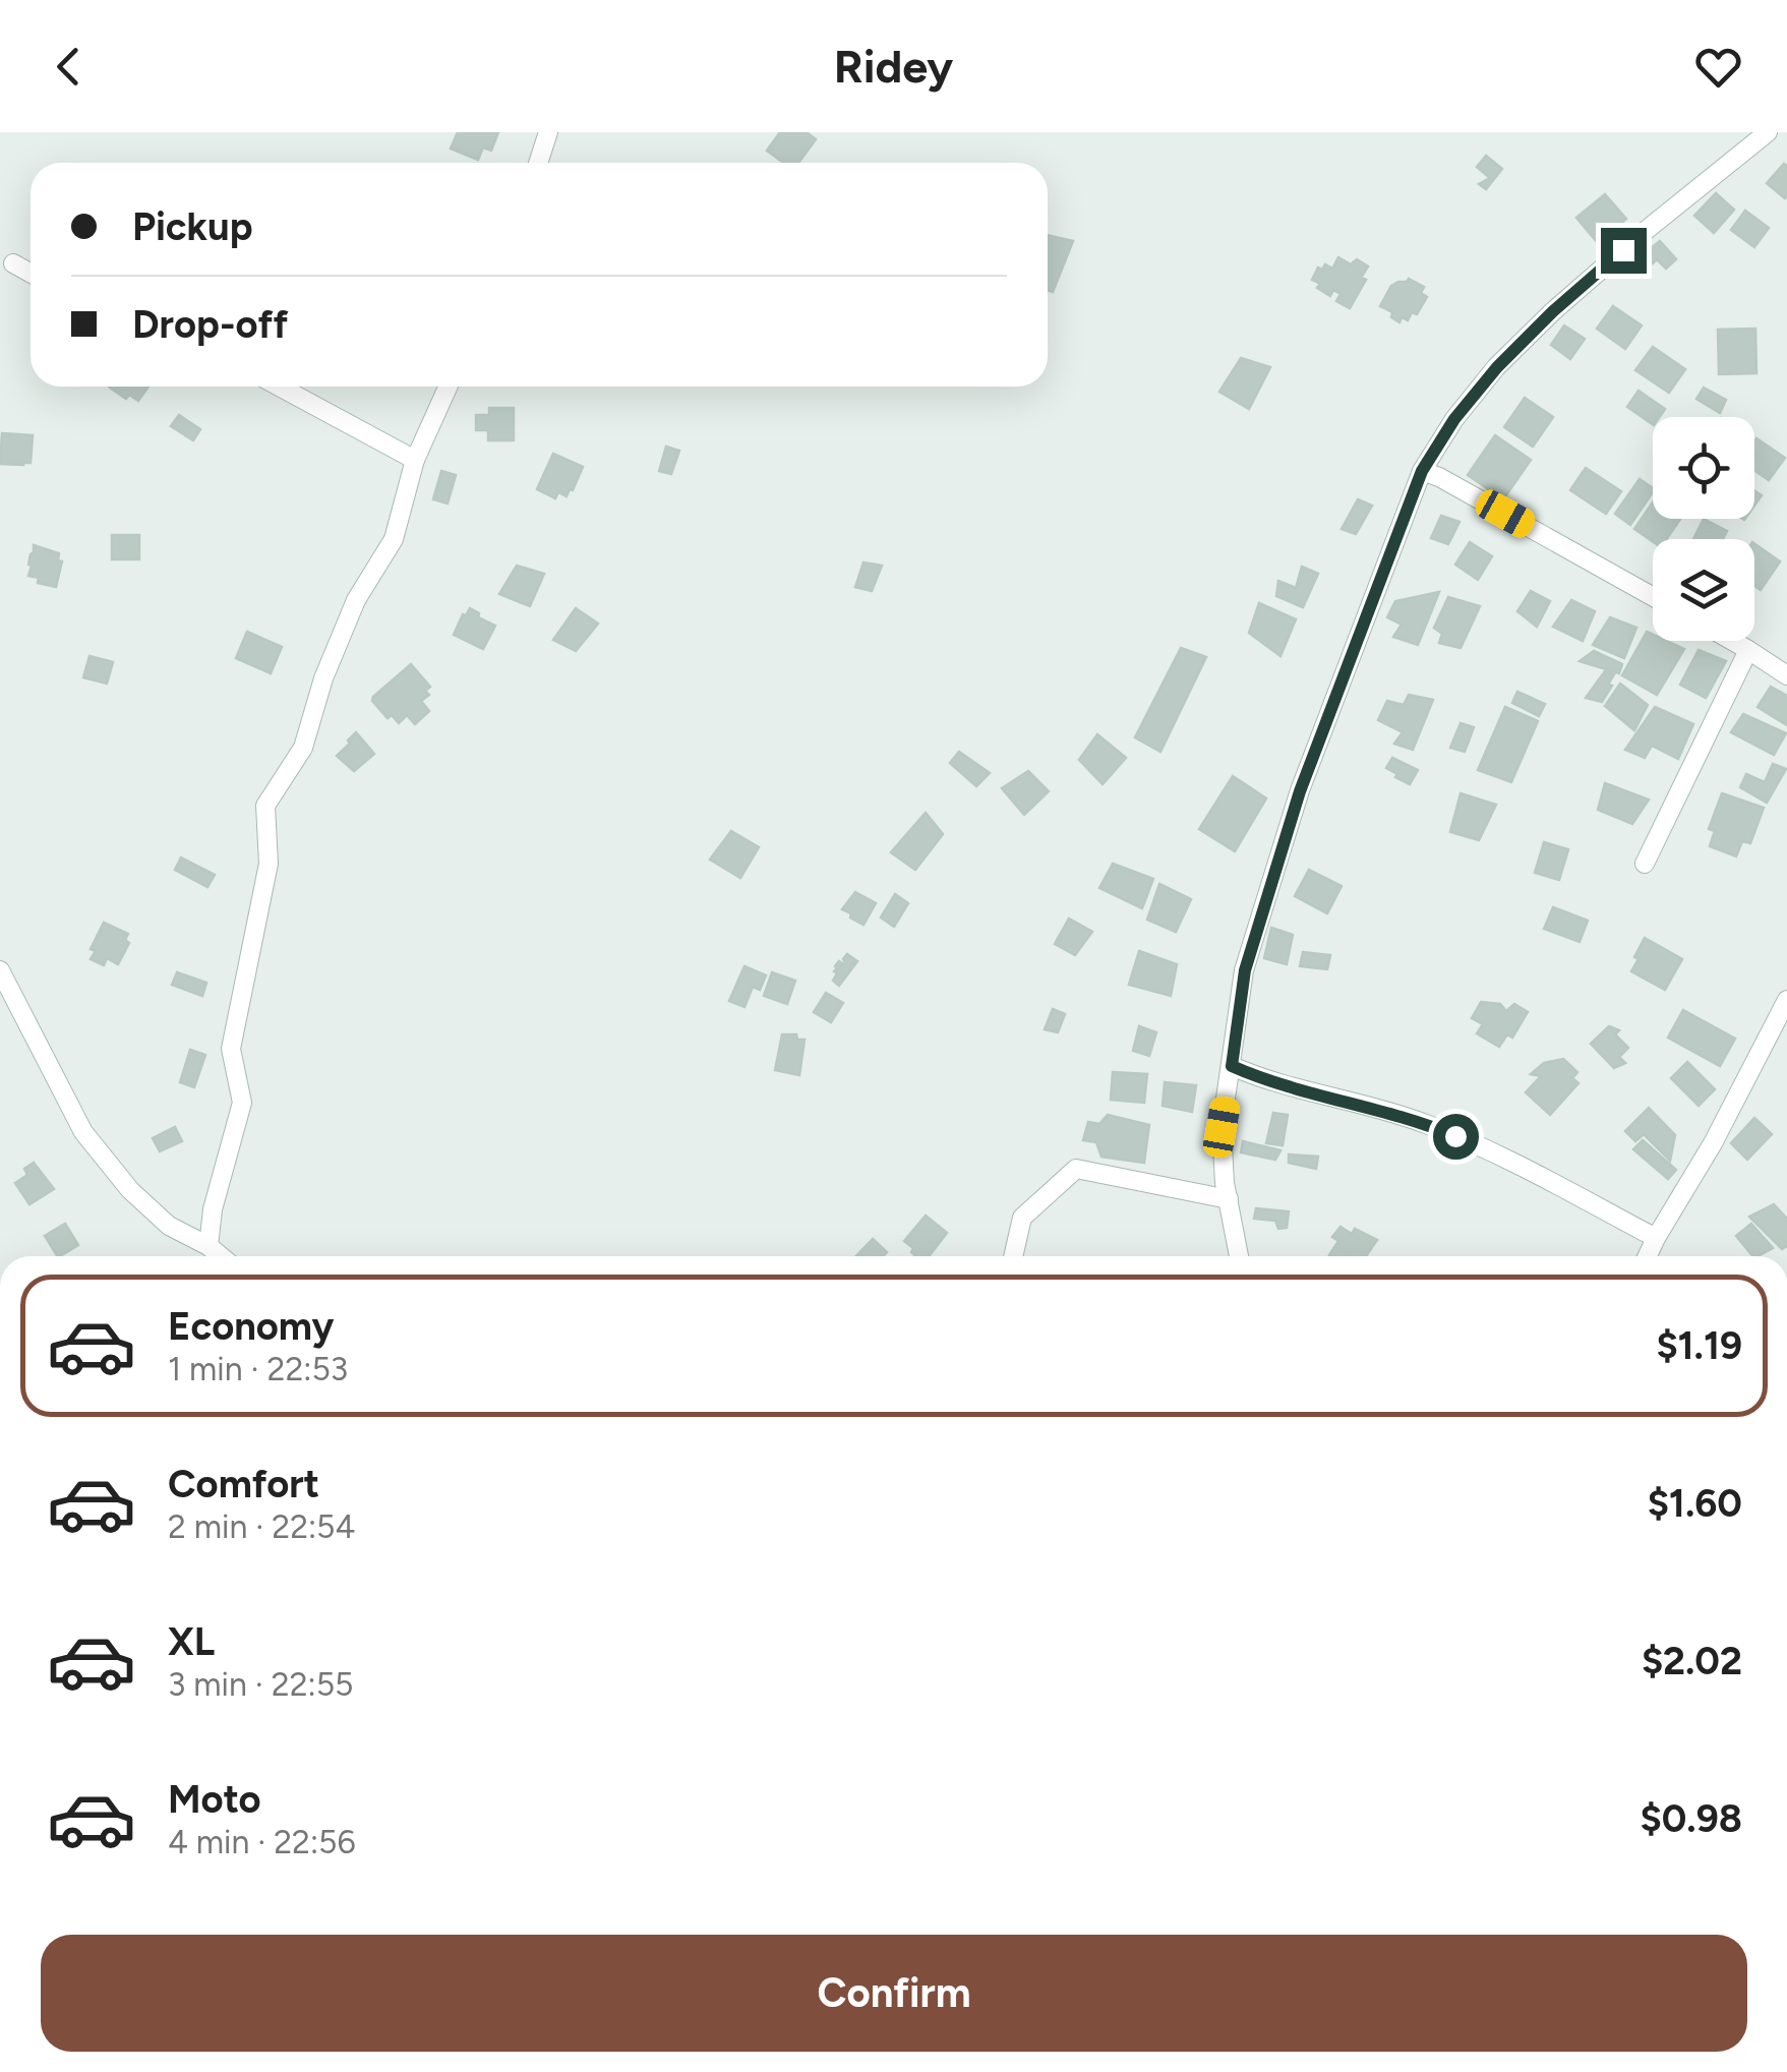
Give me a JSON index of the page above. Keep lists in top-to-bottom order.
{
  "page": {
    "header": "Ridey",
    "banner": ["Pickup", "Drop-off"],
    "list": [
      {
        "name": "Economy",
        "note": "1 min · 22:53",
        "value": "$1.19"
      },
      {
        "name": "Comfort",
        "note": "2 min · 22:54",
        "value": "$1.60"
      },
      {
        "name": "XL",
        "note": "3 min · 22:55",
        "value": "$2.02"
      },
      {
        "name": "Moto",
        "note": "4 min · 22:56",
        "value": "$0.98"
      }
    ],
    "buttons": "Confirm"
  }
}
